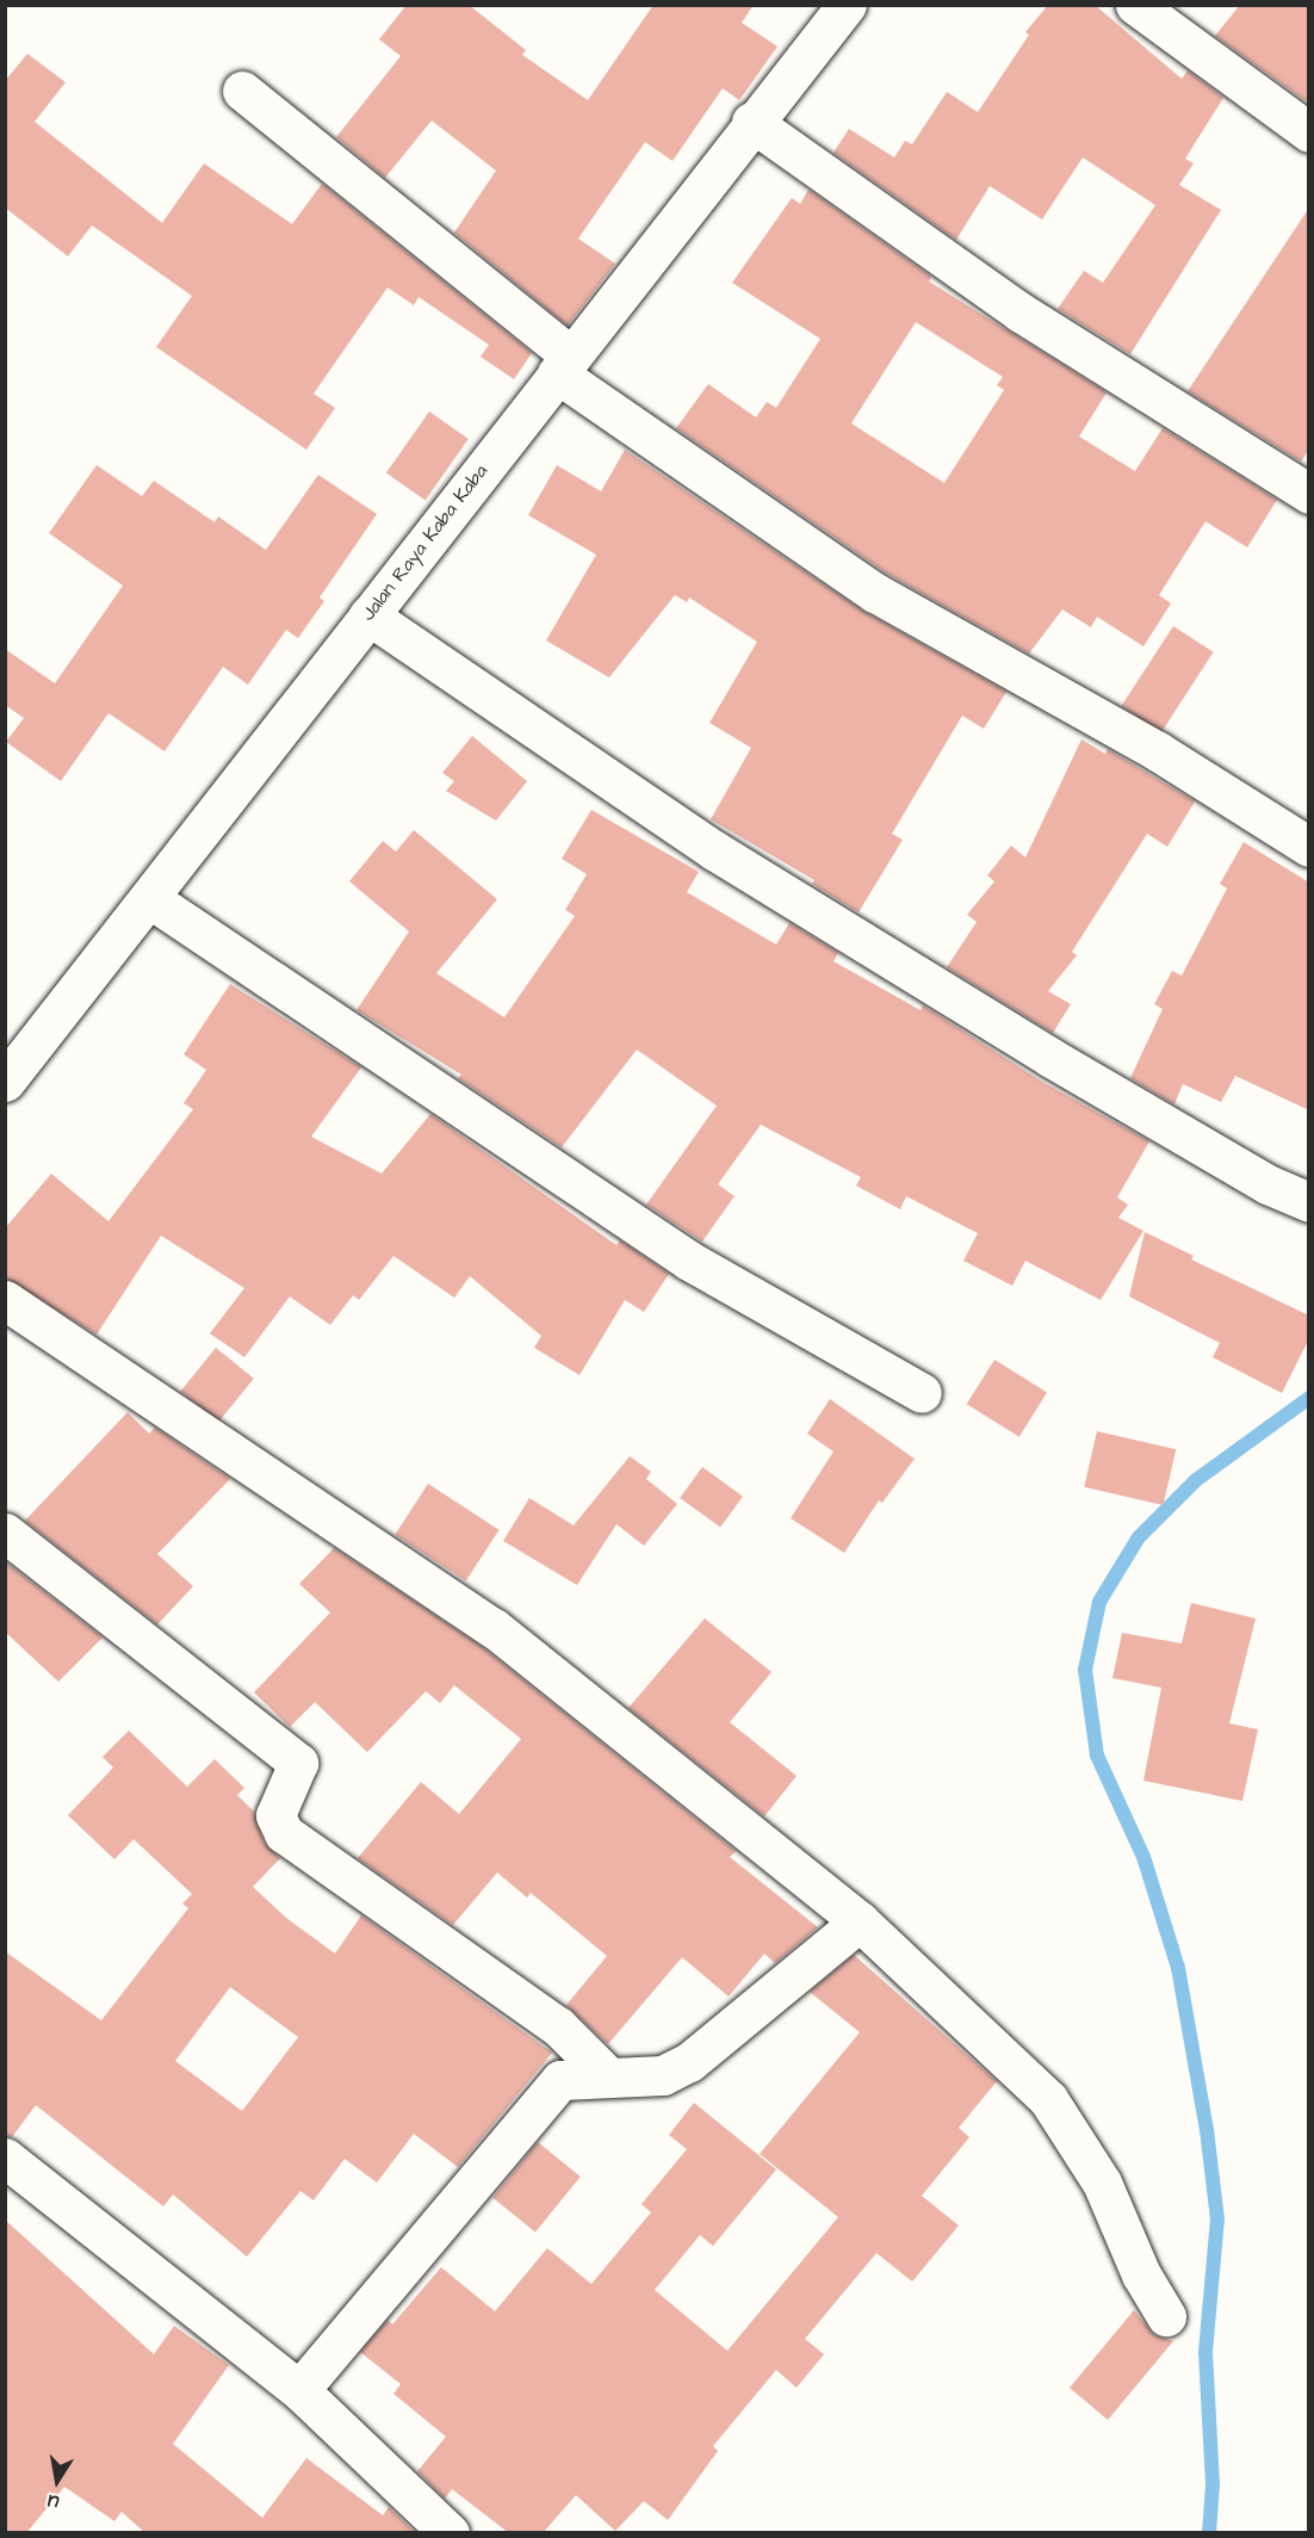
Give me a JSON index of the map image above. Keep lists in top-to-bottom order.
{
  "streets": {
    "street": ["Jalan Raya Kaba Kaba"]
  },
  "north": "bottom"
}
